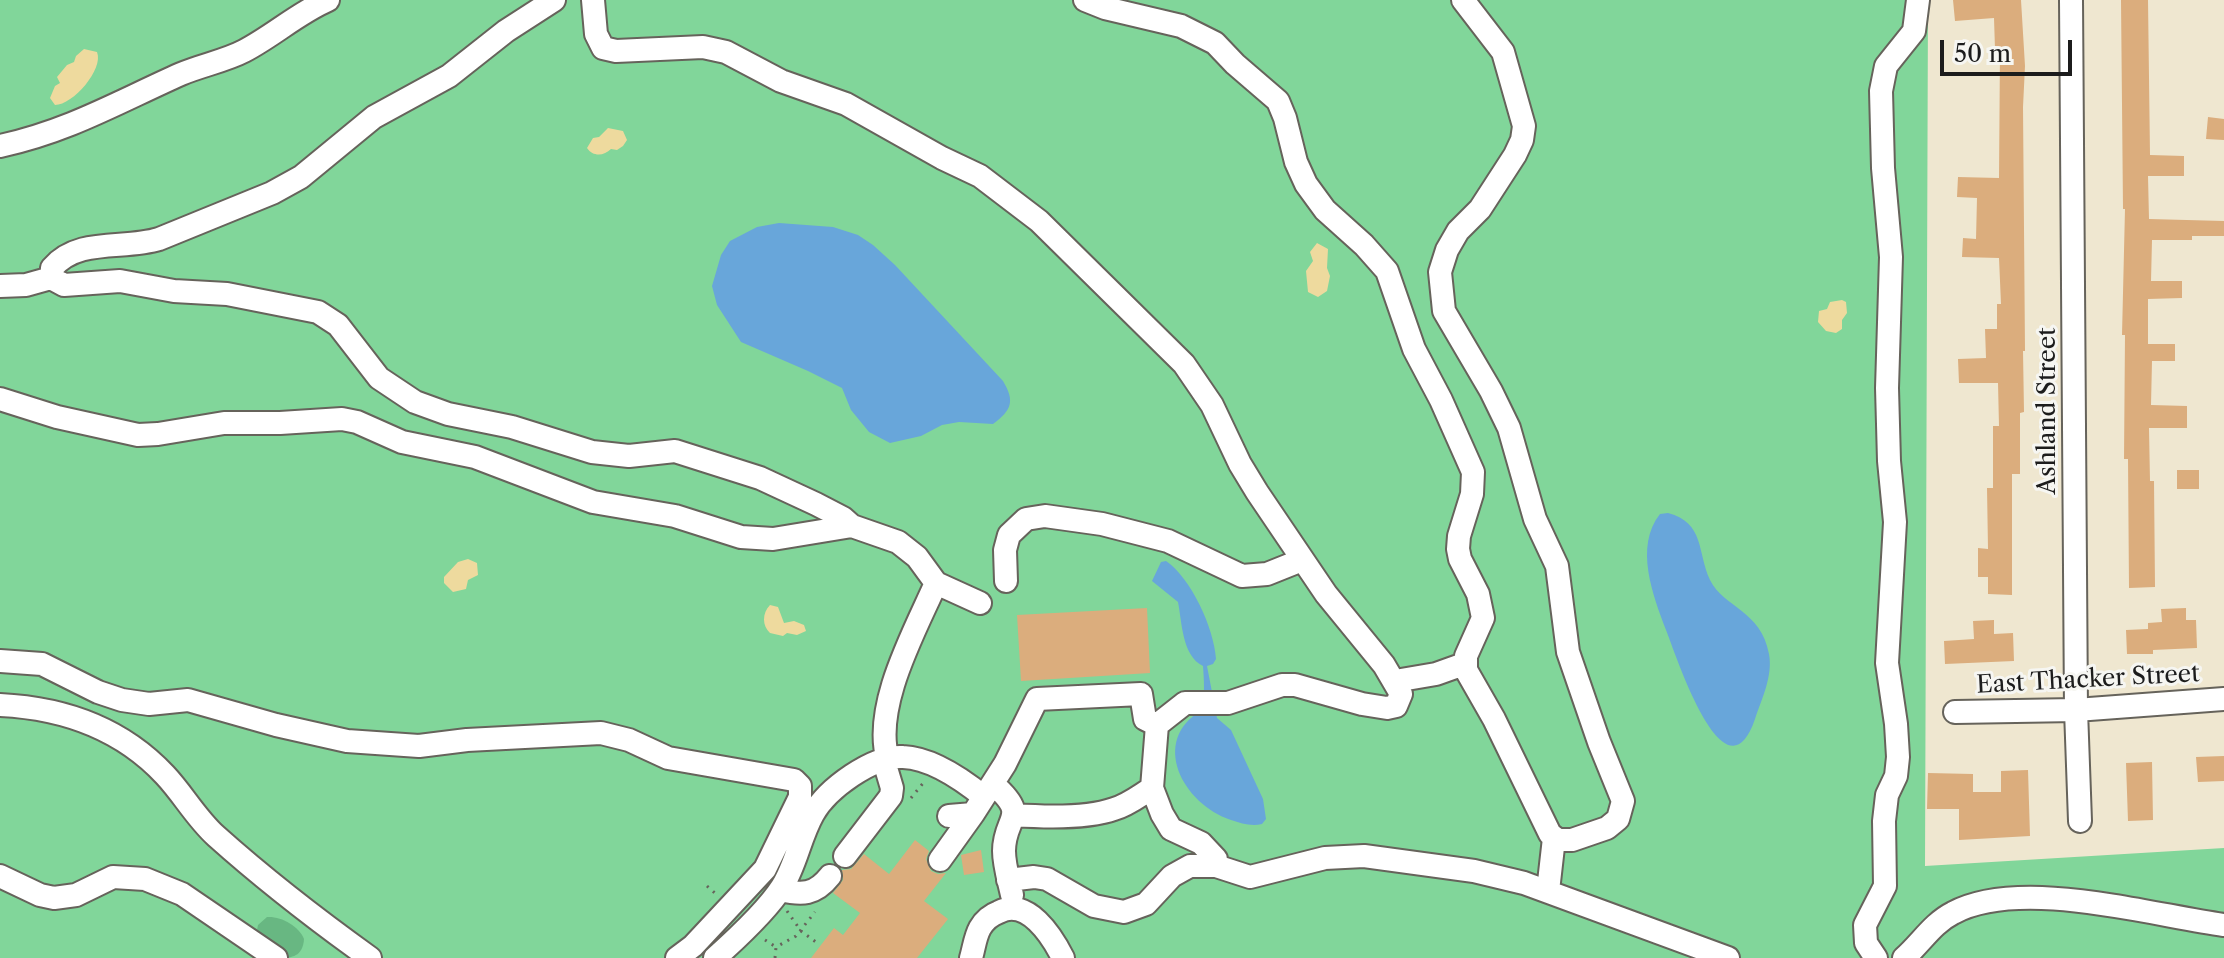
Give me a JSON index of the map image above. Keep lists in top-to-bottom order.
{
  "streets": {
    "street": ["Ashland Street", "East Thacker Street"]
  },
  "crossings": [
    ["Ashland Street", "East Thacker Street"]
  ],
  "scale_bar": "50 m"
}
